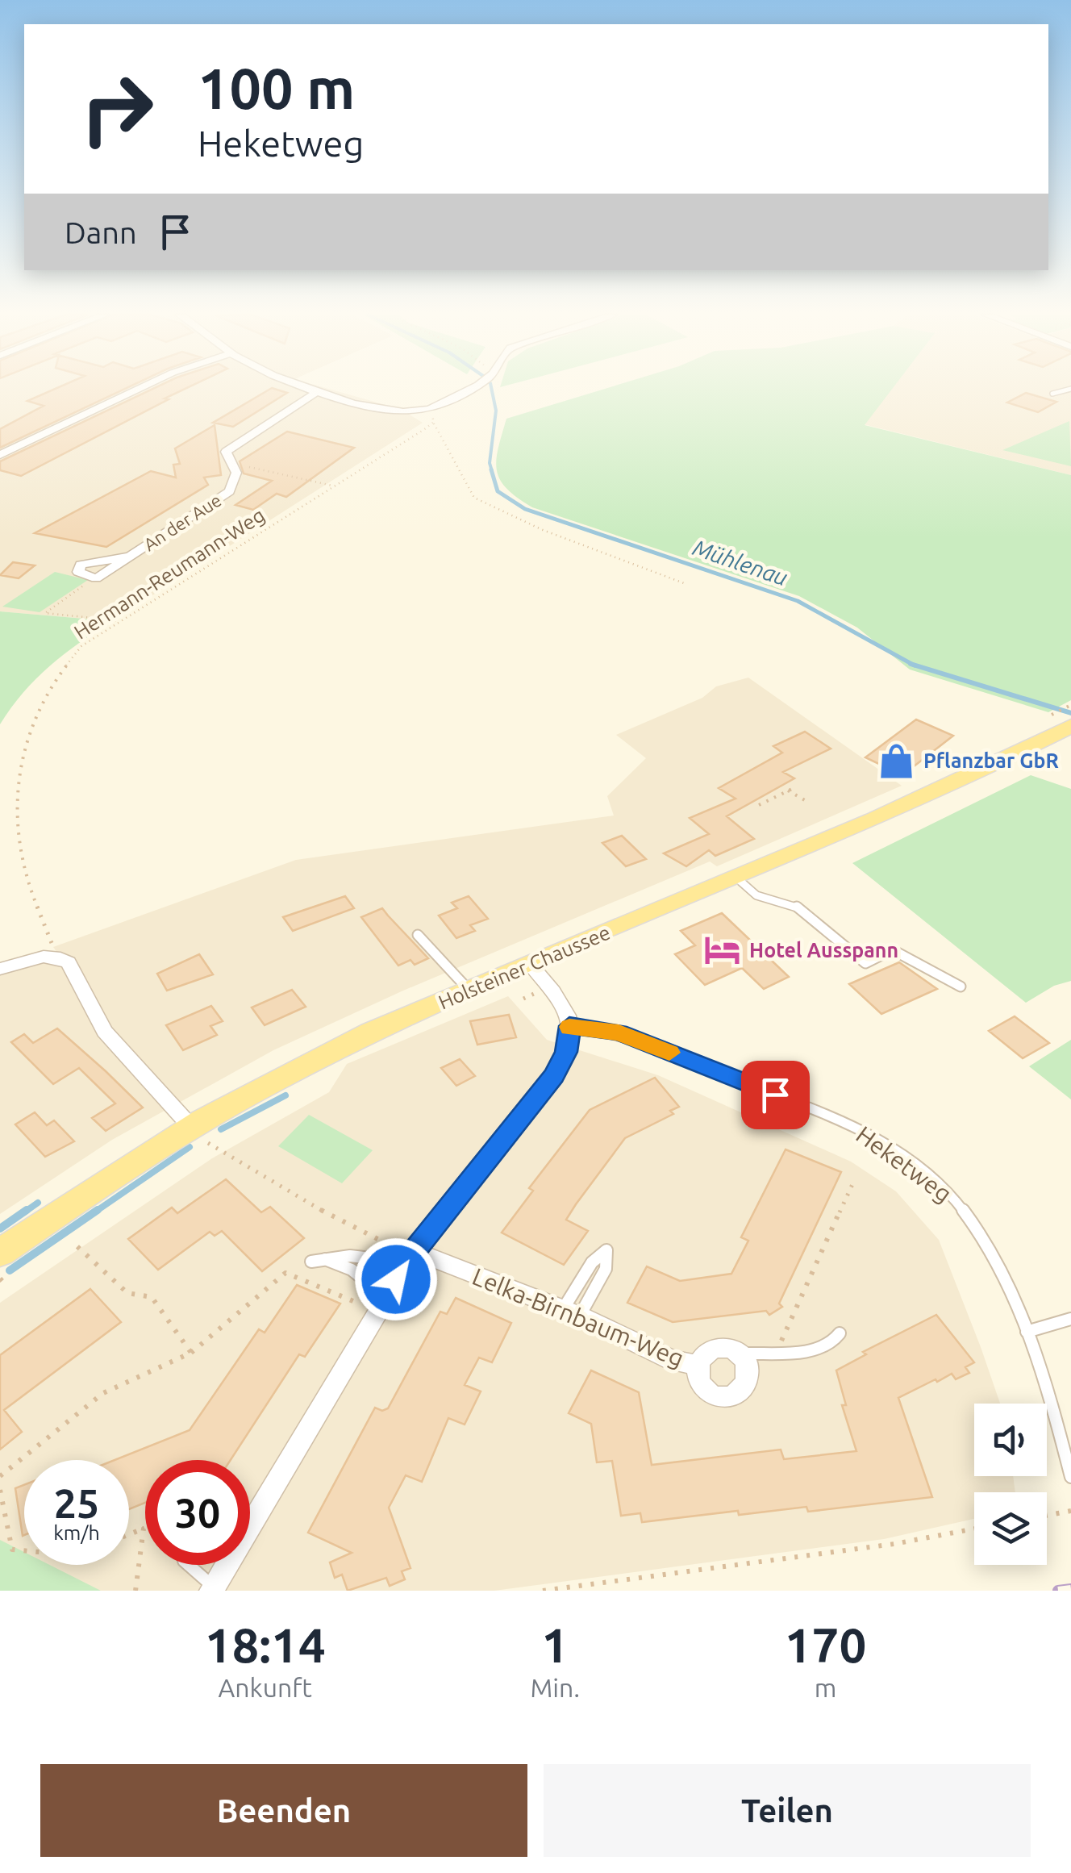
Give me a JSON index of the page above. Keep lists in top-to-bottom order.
{
  "streets": {
    "main road": ["Holsteiner Chaussee"],
    "street": ["An der Aue", "Lelka-Birnbaum-Weg"],
    "lane": ["Heketweg"],
    "path": ["Hermann-Reumann-Weg"]
  },
  "water": ["Mühlenau"],
  "places": {
    "shop": ["Pflanzbar GbR"],
    "hotel": ["Hotel Ausspann"]
  },
  "page": {
    "turn": ["100 m", "Heketweg"],
    "then": "Dann",
    "speed": "25 km/h",
    "limit": "30",
    "eta": [
      "18:14",
      "Ankunft",
      "1",
      "Min.",
      "170",
      "m"
    ],
    "buttons": ["Beenden", "Teilen"]
  }
}
